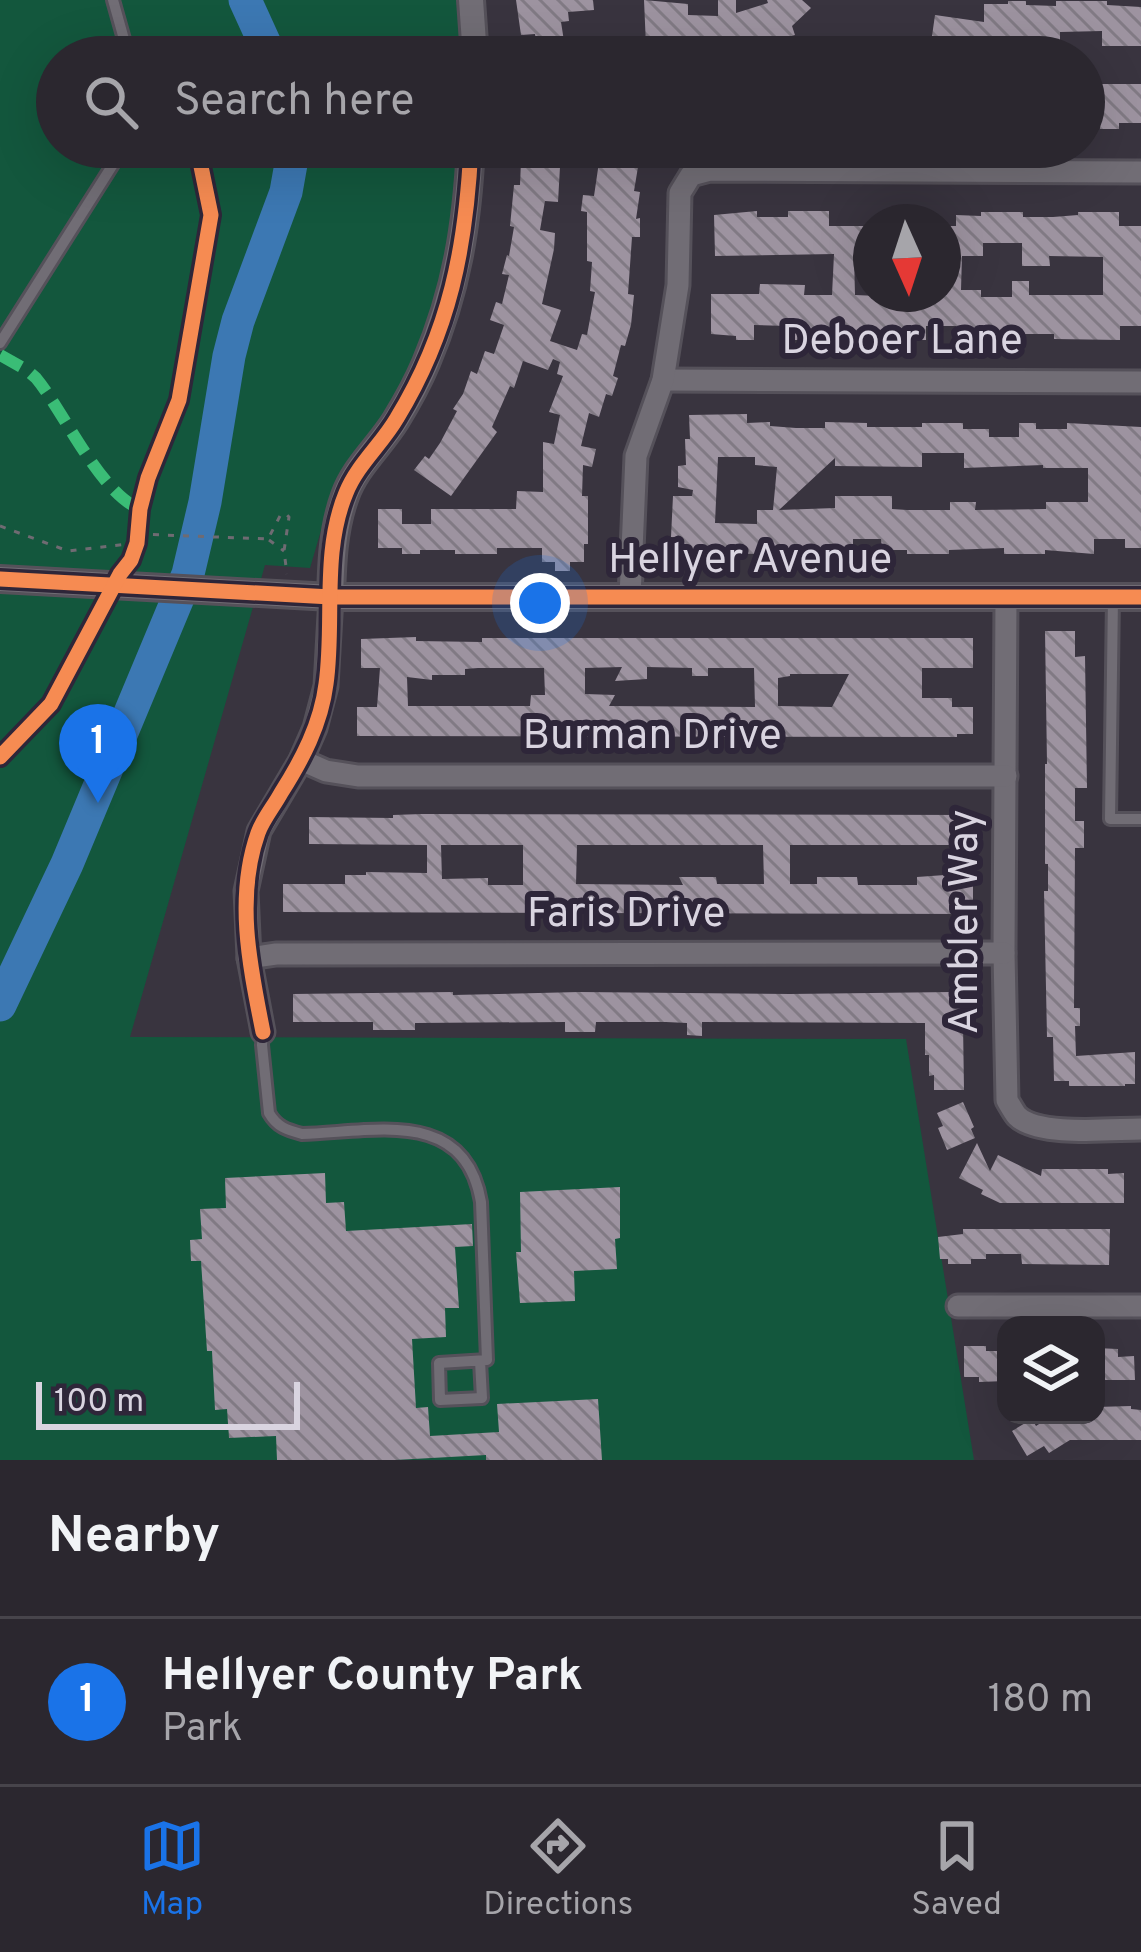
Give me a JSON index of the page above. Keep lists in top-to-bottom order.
{
  "streets": {
    "street": [
      "Deboer Lane",
      "Hellyer Avenue",
      "Burman Drive",
      "Faris Drive",
      "Ambler Way"
    ]
  },
  "crossings": [
    ["Hellyer Avenue", "Ambler Way"],
    ["Burman Drive", "Ambler Way"],
    ["Faris Drive", "Ambler Way"]
  ],
  "scale_bar": "100 m",
  "north": "bottom",
  "page": {
    "search": "Search here",
    "pins": "1",
    "scale": "100 m",
    "heading": "Nearby",
    "list": [
      {
        "mark": "1",
        "name": "Hellyer County Park",
        "note": "Park",
        "value": "180 m"
      }
    ],
    "nav": ["Map", "Directions", "Saved"]
  }
}
